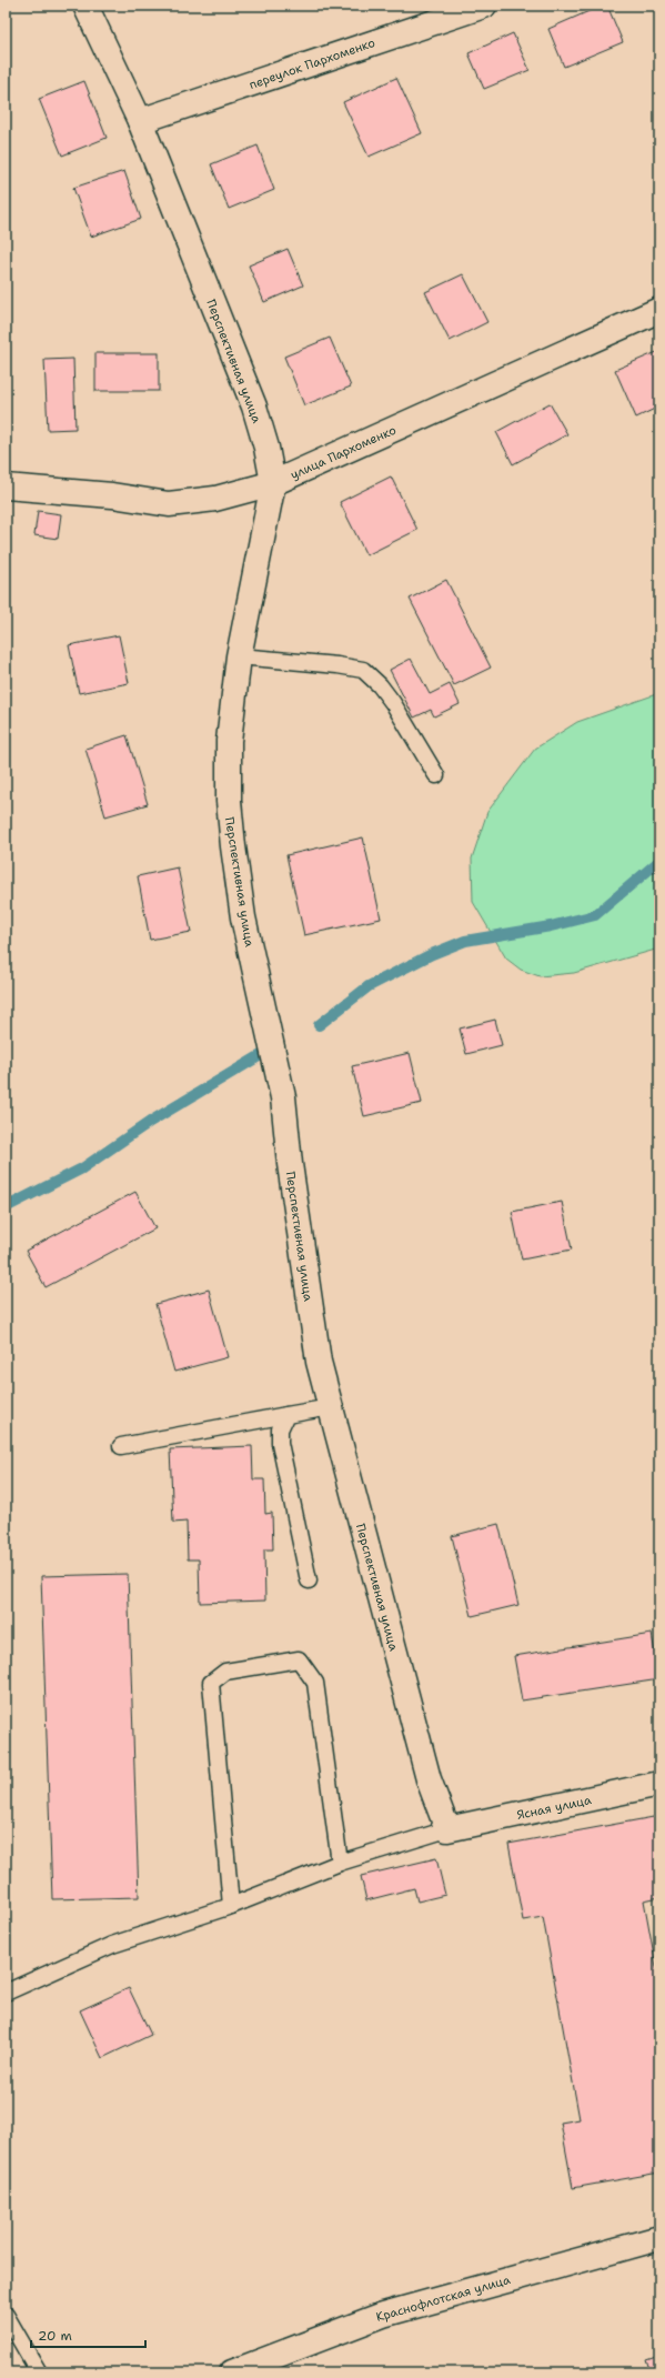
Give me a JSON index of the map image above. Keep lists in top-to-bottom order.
{
  "streets": {
    "street": [
      "переулок Пархоменко",
      "Перспективная улица",
      "улица Пархоменко",
      "Ясная улица",
      "Краснофлотская улица"
    ]
  },
  "crossings": [
    ["переулок Пархоменко", "Перспективная улица"],
    ["Перспективная улица", "улица Пархоменко"],
    ["Перспективная улица", "Ясная улица"]
  ],
  "scale_bar": "20 m"
}
